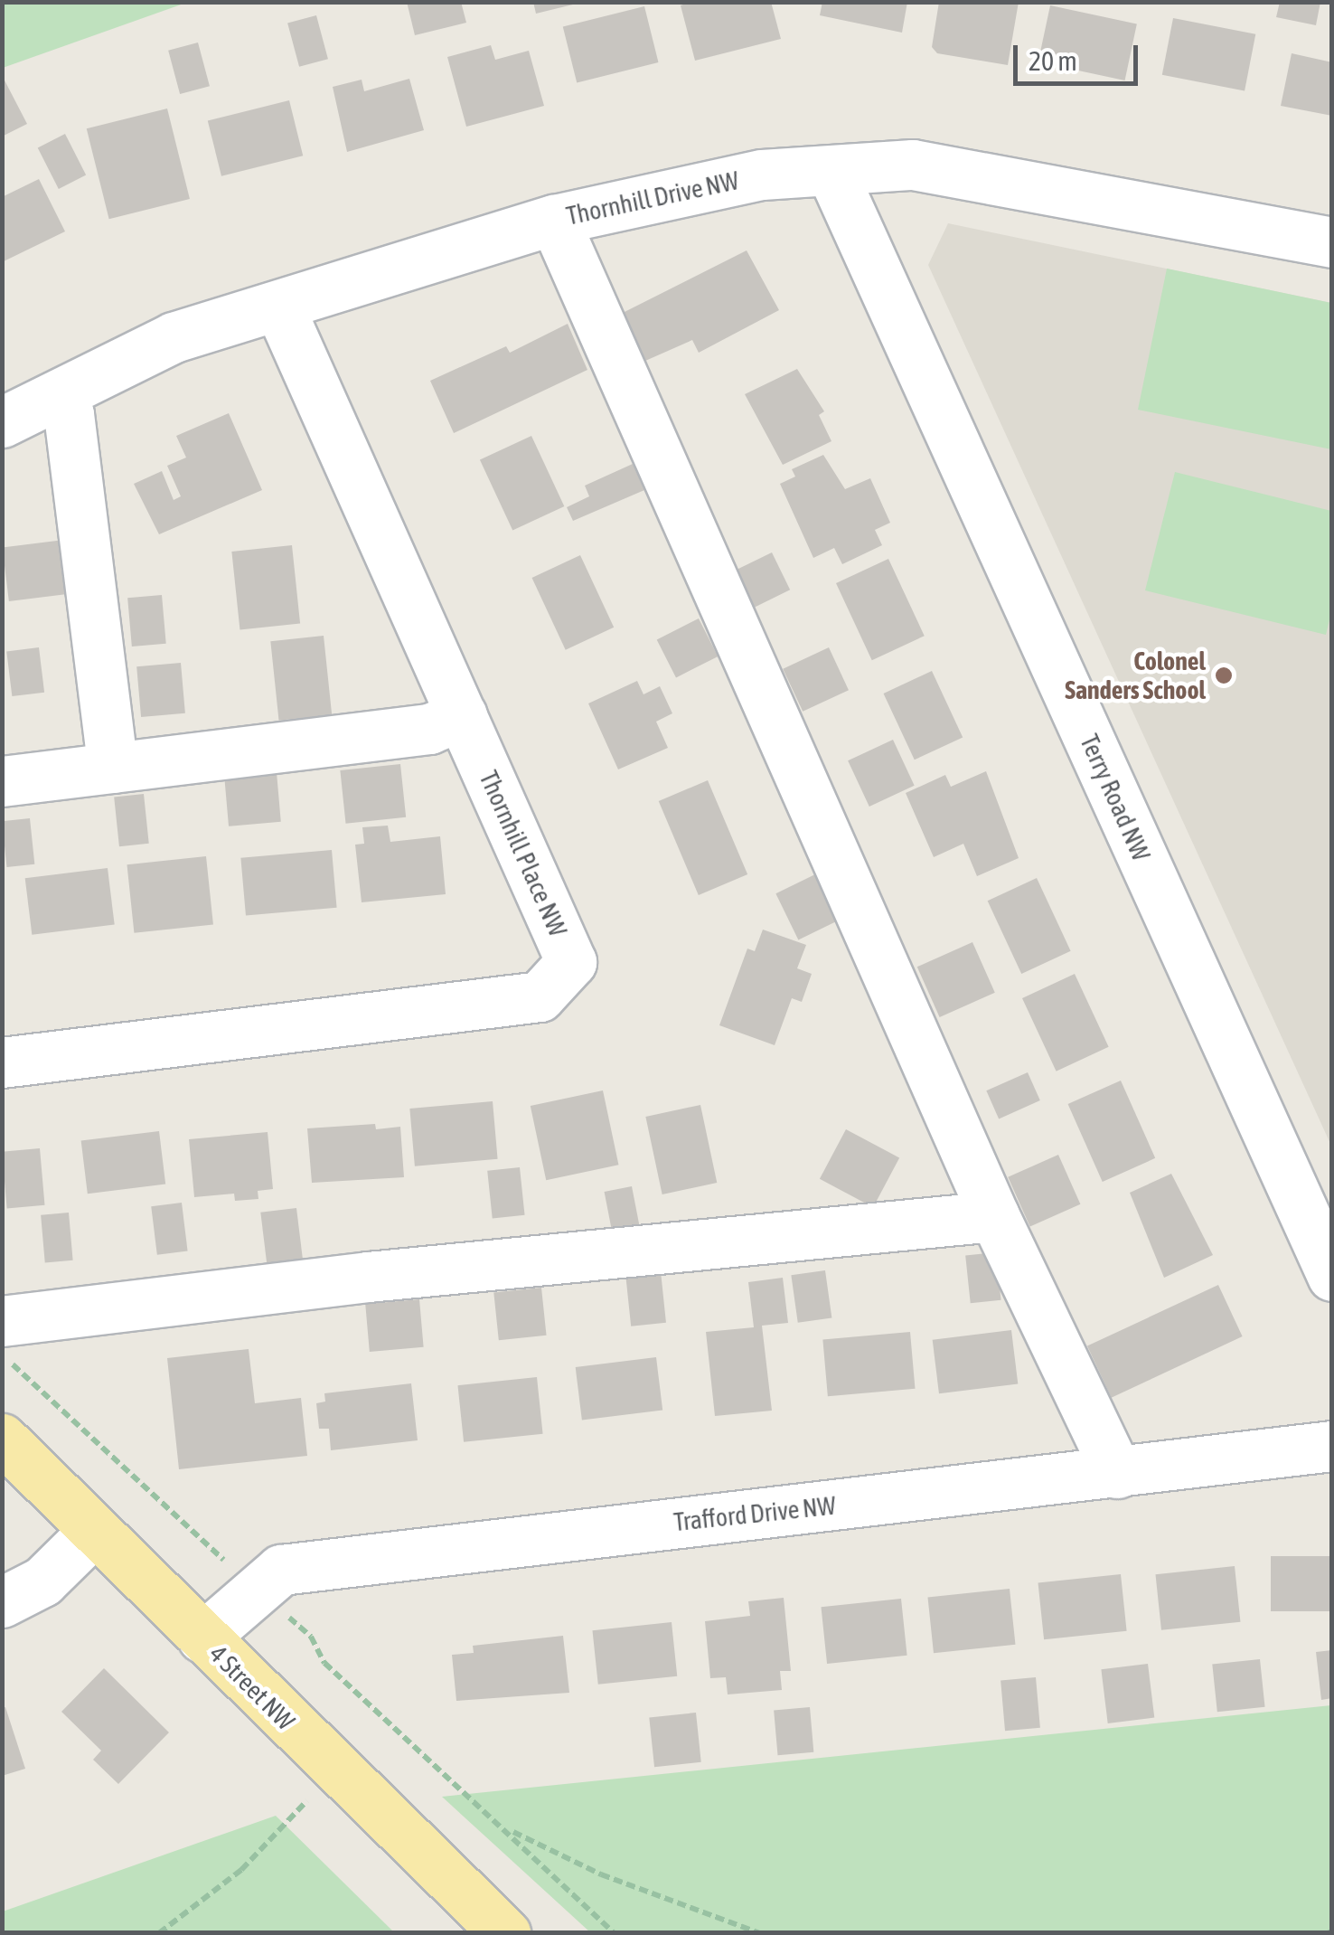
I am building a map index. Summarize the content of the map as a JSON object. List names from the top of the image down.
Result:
{
  "streets": {
    "main road": ["4 Street NW"],
    "street": [
      "Thornhill Drive NW",
      "Terry Road NW",
      "Thornhill Place NW",
      "Trafford Drive NW"
    ]
  },
  "crossings": [
    ["Thornhill Drive NW", "Terry Road NW"],
    ["Thornhill Drive NW", "Thornhill Place NW"],
    ["Trafford Drive NW", "4 Street NW"]
  ],
  "places": ["Colonel Sanders School"],
  "scale_bar": "20 m"
}
